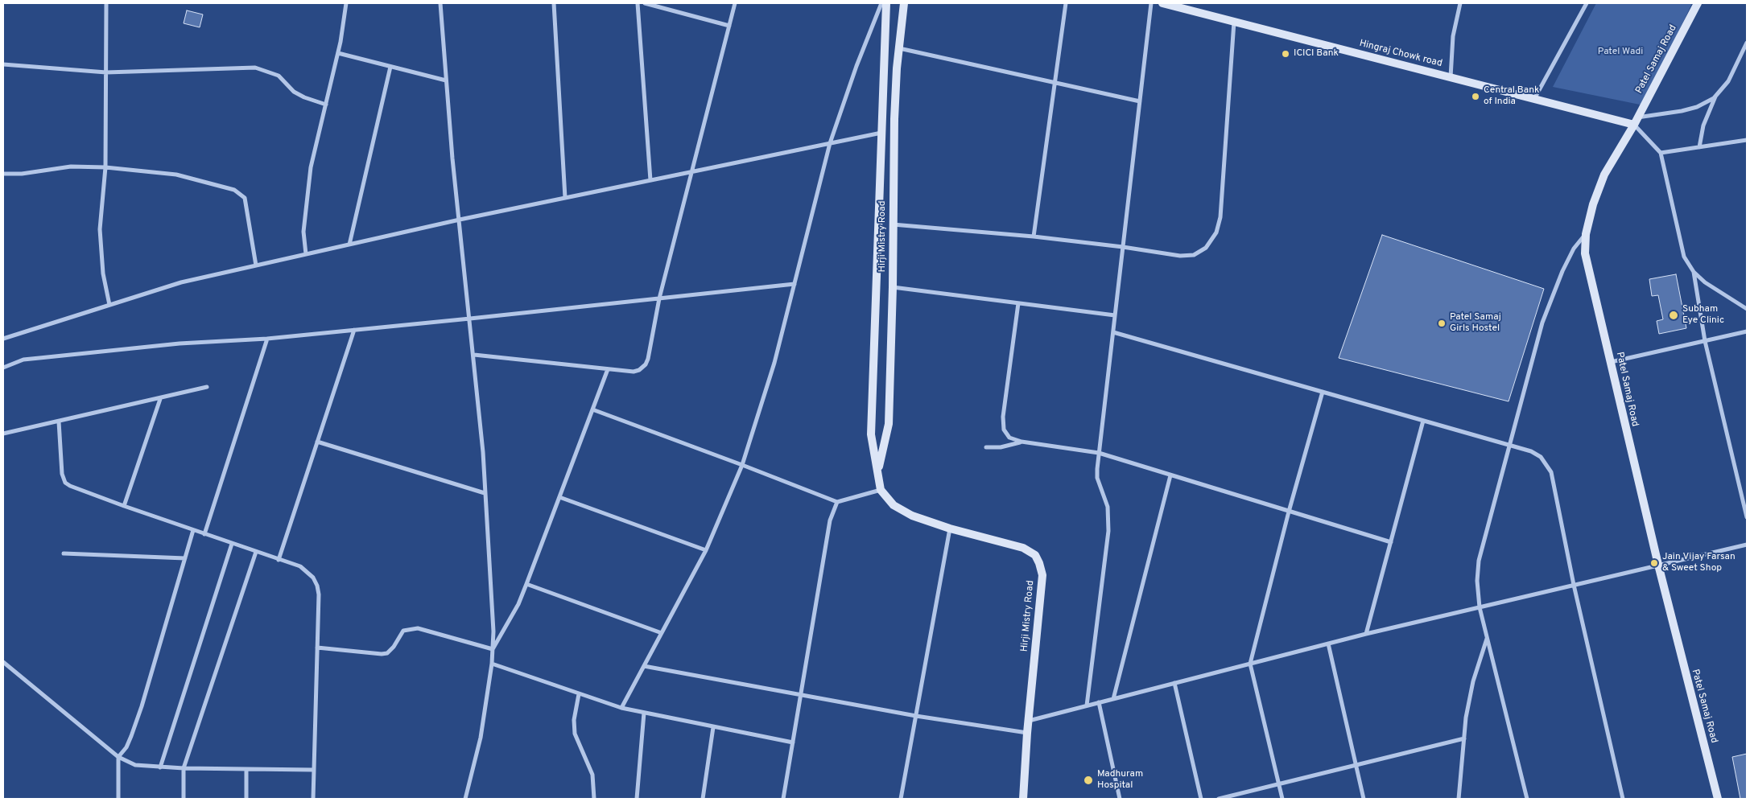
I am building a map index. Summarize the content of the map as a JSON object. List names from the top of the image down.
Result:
{
  "streets": {
    "main road": ["Hingraj Chowk road", "Patel Samaj Road", "Hirji Mistry Road"]
  },
  "crossings": [
    ["Hingraj Chowk road", "Patel Samaj Road"]
  ],
  "parks": ["Patel Wadi"],
  "places": [
    "ICICI Bank",
    "Central Bank of India",
    "Subham Eye Clinic",
    "Patel Samaj Girls Hostel",
    "Jain Vijay Farsan & Sweet Shop",
    "Madhuram Hospital"
  ]
}
